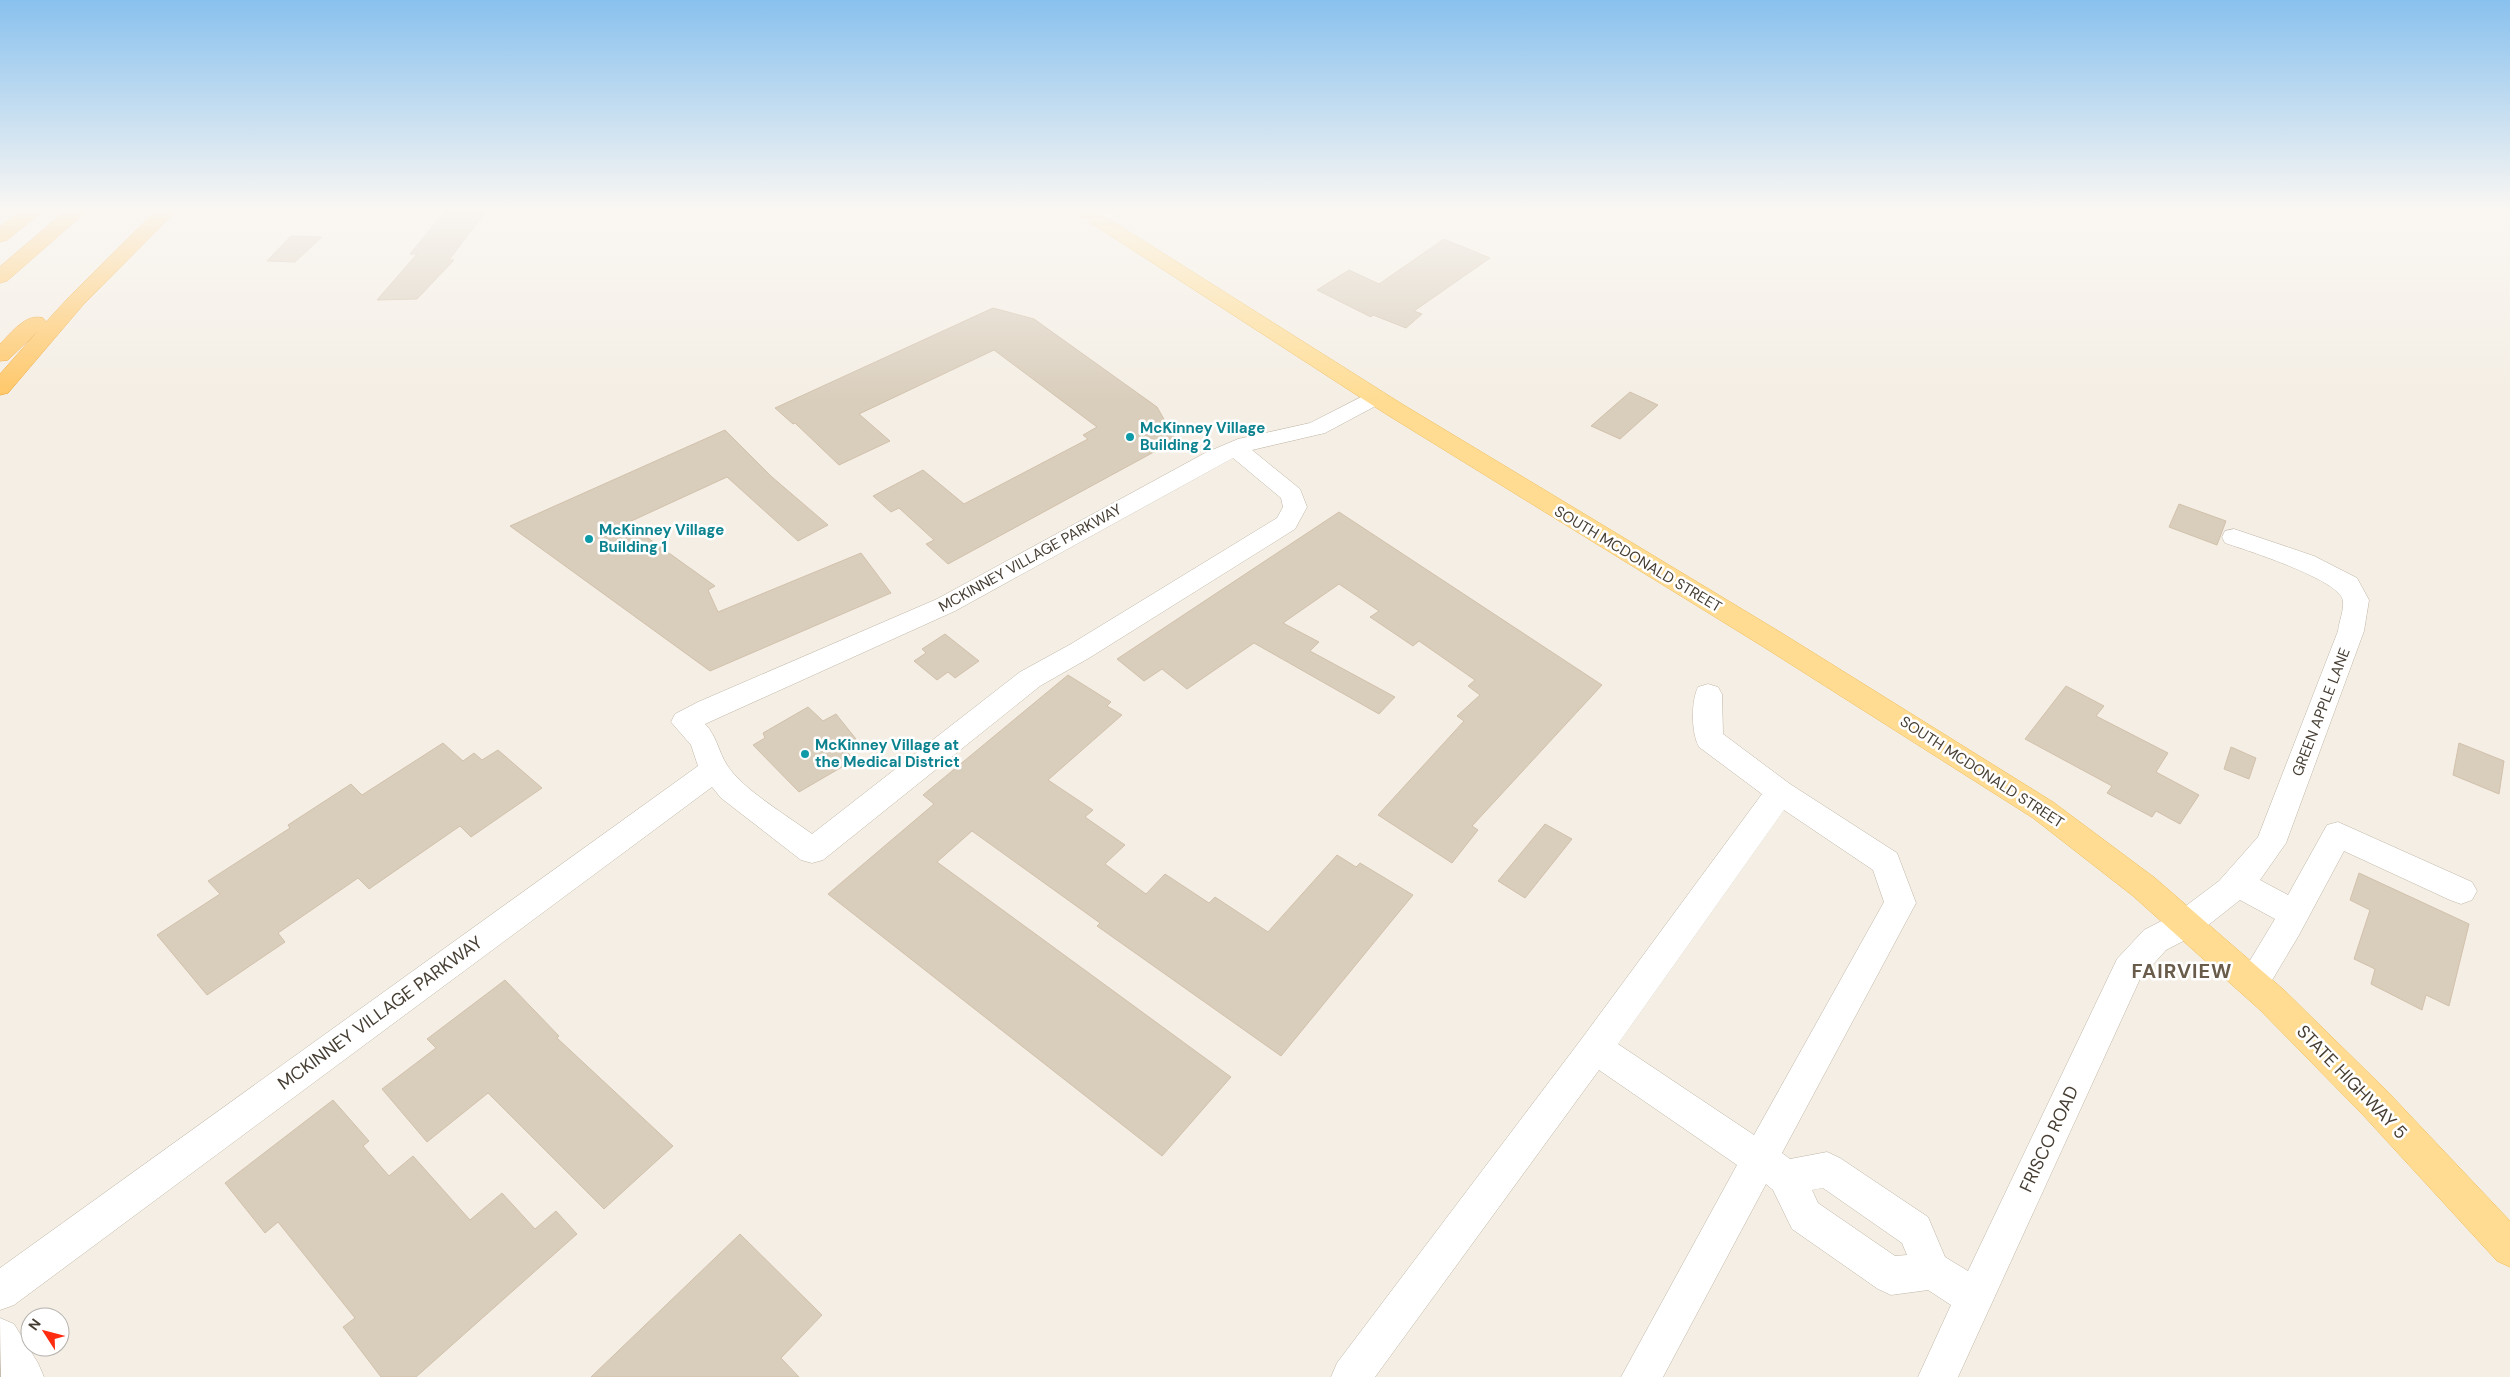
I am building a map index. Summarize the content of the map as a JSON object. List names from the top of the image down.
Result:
{
  "streets": {
    "main road": ["SOUTH MCDONALD STREET", "STATE HIGHWAY 5"],
    "street": ["MCKINNEY VILLAGE PARKWAY", "GREEN APPLE LANE", "FRISCO ROAD"]
  },
  "crossings": [
    ["MCKINNEY VILLAGE PARKWAY", "SOUTH MCDONALD STREET"],
    ["SOUTH MCDONALD STREET", "GREEN APPLE LANE"],
    ["SOUTH MCDONALD STREET", "STATE HIGHWAY 5"],
    ["SOUTH MCDONALD STREET", "FRISCO ROAD"],
    ["GREEN APPLE LANE", "STATE HIGHWAY 5"],
    ["GREEN APPLE LANE", "FRISCO ROAD"],
    ["STATE HIGHWAY 5", "FRISCO ROAD"]
  ],
  "districts": ["FAIRVIEW"],
  "places": ["McKinney Village Building 2", "McKinney Village Building 1", "McKinney Village at the Medical District"],
  "north": "top left"
}
